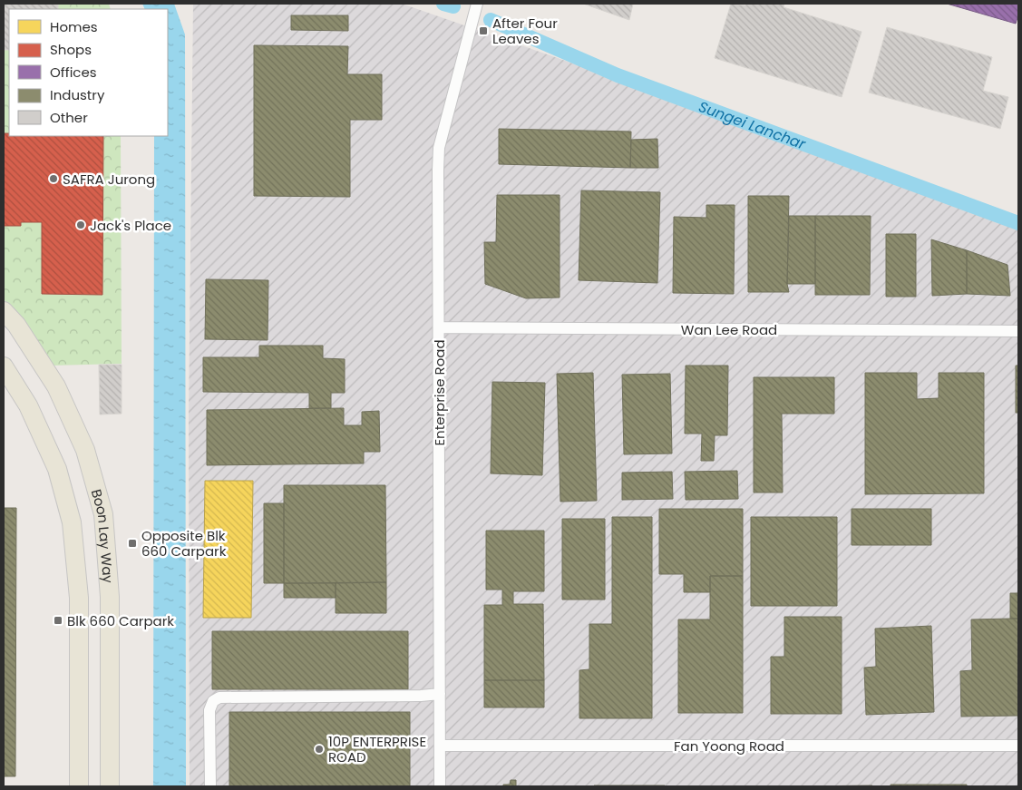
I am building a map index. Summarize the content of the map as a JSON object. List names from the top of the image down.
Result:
{
  "streets": {
    "main road": ["Boon Lay Way"],
    "street": ["Wan Lee Road", "Enterprise Road", "Fan Yoong Road"]
  },
  "crossings": [
    ["Wan Lee Road", "Enterprise Road"],
    ["Enterprise Road", "Fan Yoong Road"]
  ],
  "water": ["Sungei Lanchar"],
  "places": {
    "transit": ["After Four Leaves", "Opposite Blk 660 Carpark", "Blk 660 Carpark"],
    "other": ["SAFRA Jurong", "Jack's Place", "10P ENTERPRISE ROAD"]
  },
  "legend": [
    "Homes",
    "Shops",
    "Offices",
    "Industry",
    "Other"
  ]
}
